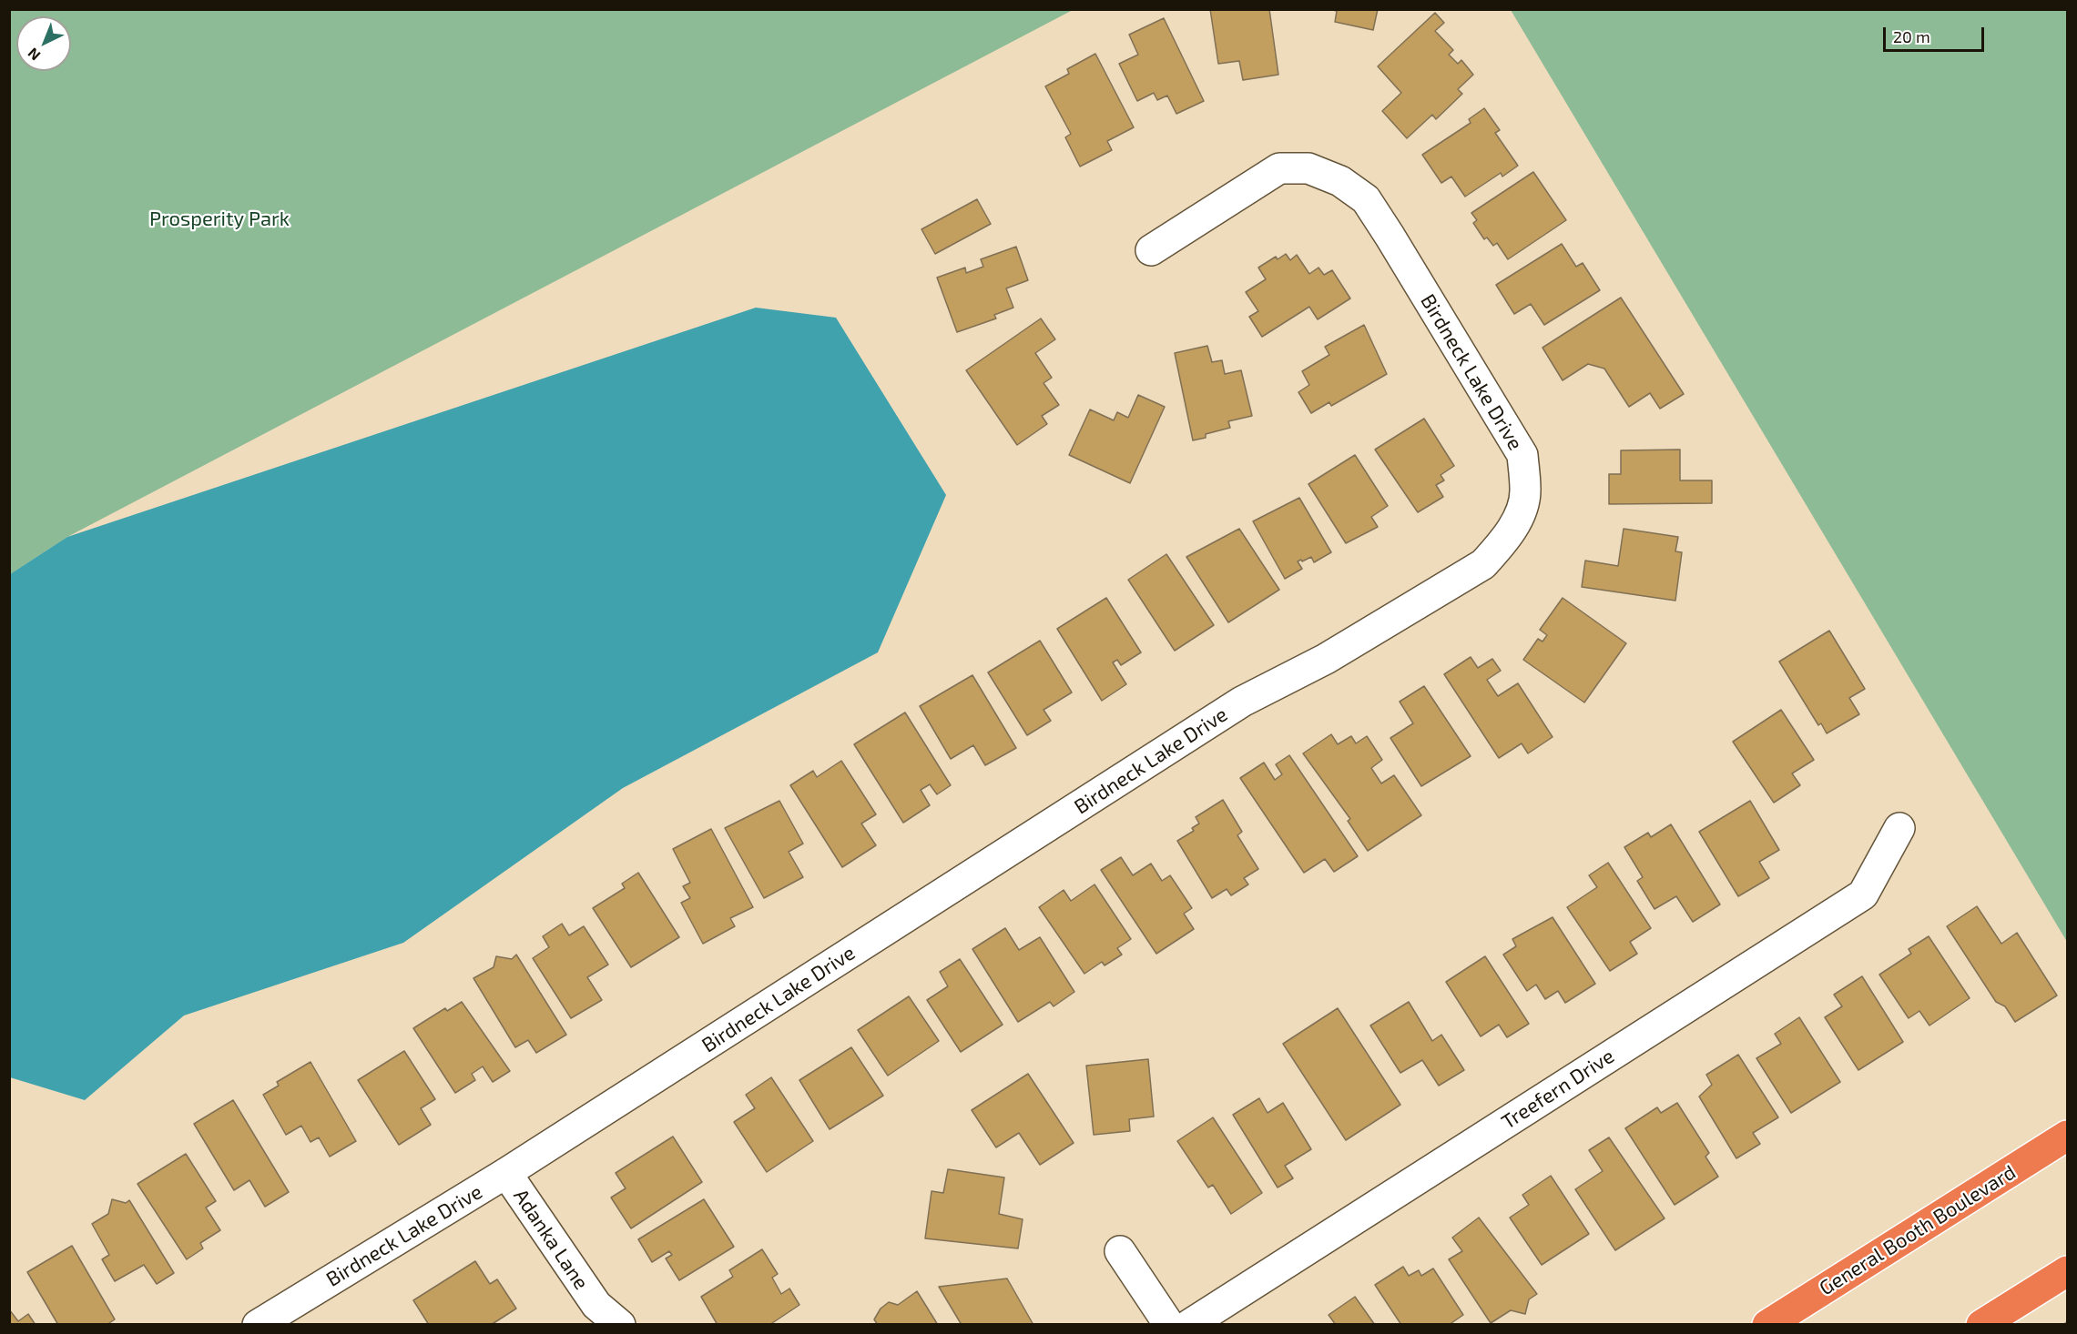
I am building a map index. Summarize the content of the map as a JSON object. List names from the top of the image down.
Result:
{
  "streets": {
    "highway": ["General Booth Boulevard"],
    "street": ["Birdneck Lake Drive", "Treefern Drive", "Adanka Lane"]
  },
  "crossings": [
    ["Birdneck Lake Drive", "Adanka Lane"]
  ],
  "parks": ["Prosperity Park"],
  "scale_bar": "20 m",
  "north": "bottom left"
}
